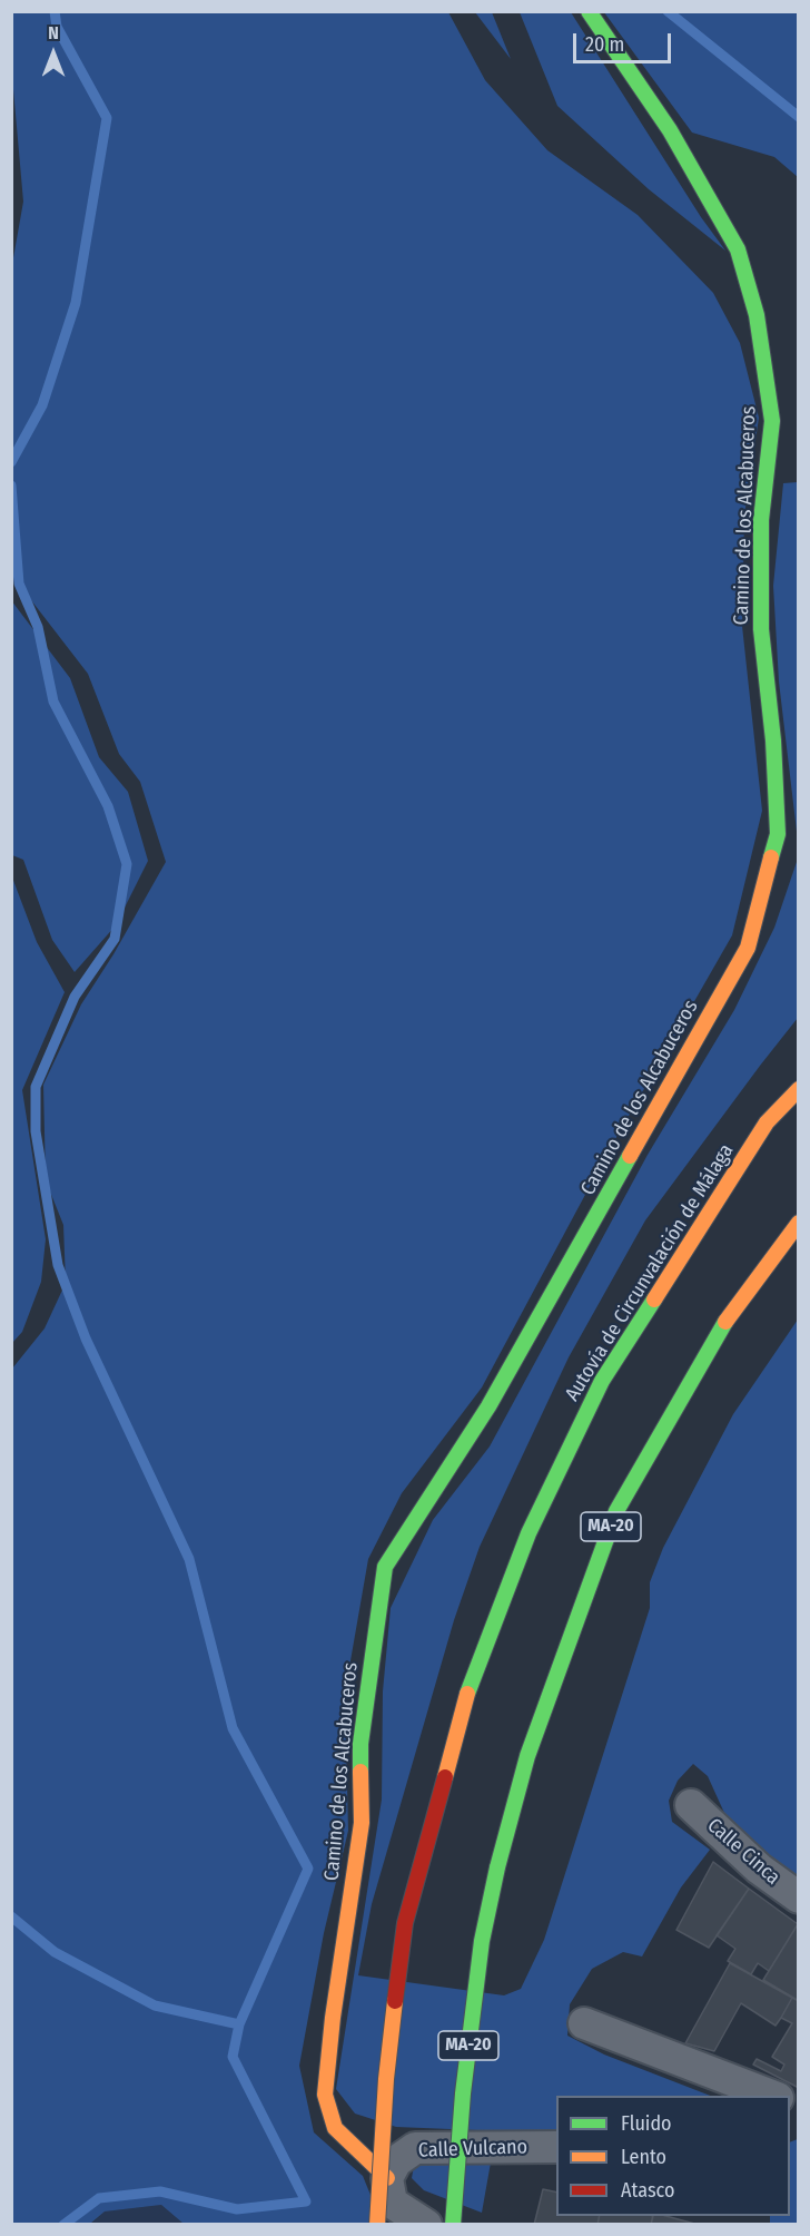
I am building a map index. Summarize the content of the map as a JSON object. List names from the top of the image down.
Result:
{
  "streets": {
    "main road": ["Camino de los Alcabuceros", "Autovía de Circunvalación de Málaga", "MA-20"],
    "street": ["Calle Cinca", "Calle Vulcano"]
  },
  "crossings": [
    ["Camino de los Alcabuceros", "Autovía de Circunvalación de Málaga"],
    ["Camino de los Alcabuceros", "Calle Vulcano"],
    ["Autovía de Circunvalación de Málaga", "Calle Vulcano"]
  ],
  "legend": ["Fluido", "Lento", "Atasco"],
  "scale_bar": "20 m",
  "north": "top"
}
